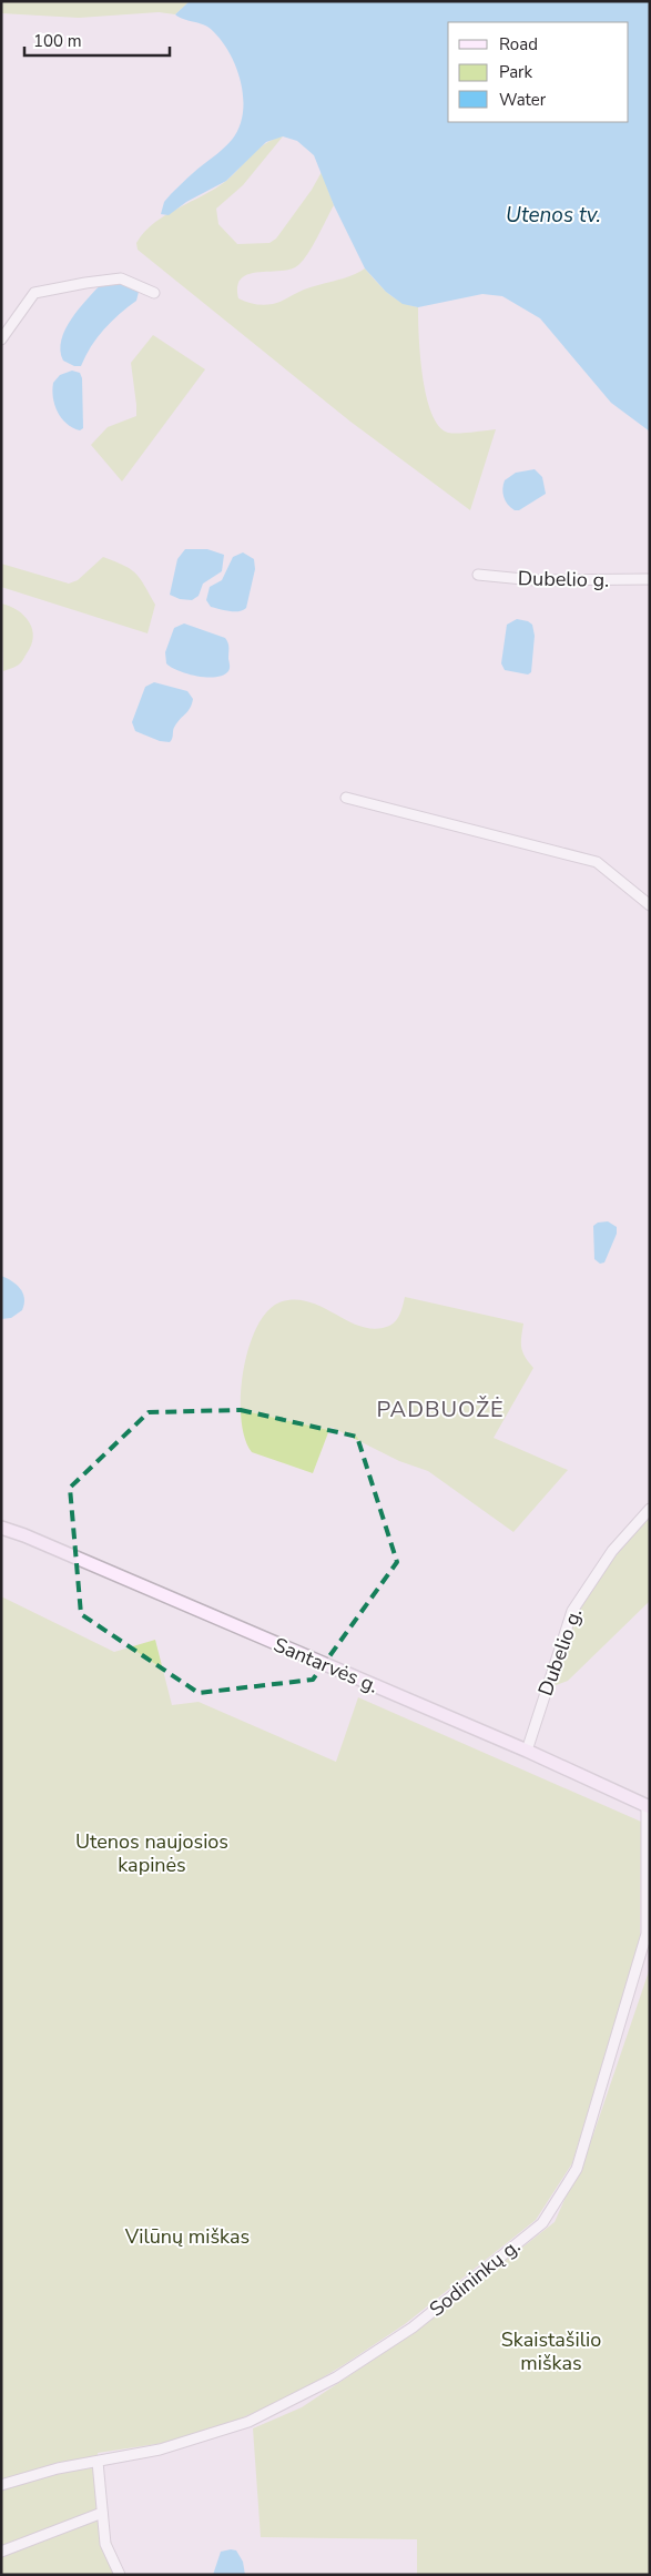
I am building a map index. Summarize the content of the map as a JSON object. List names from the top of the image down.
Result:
{
  "streets": {
    "main road": ["Santarvės g."],
    "street": ["Dubelio g.", "Sodininkų g."]
  },
  "crossings": [
    ["Dubelio g.", "Santarvės g."],
    ["Santarvės g.", "Sodininkų g."]
  ],
  "districts": ["PADBUOŽĖ"],
  "water": ["Utenos tv."],
  "parks": ["Utenos naujosios kapinės", "Vilūnų miškas", "Skaistašilio miškas"],
  "legend": ["Road", "Park", "Water"],
  "scale_bar": "100 m"
}
